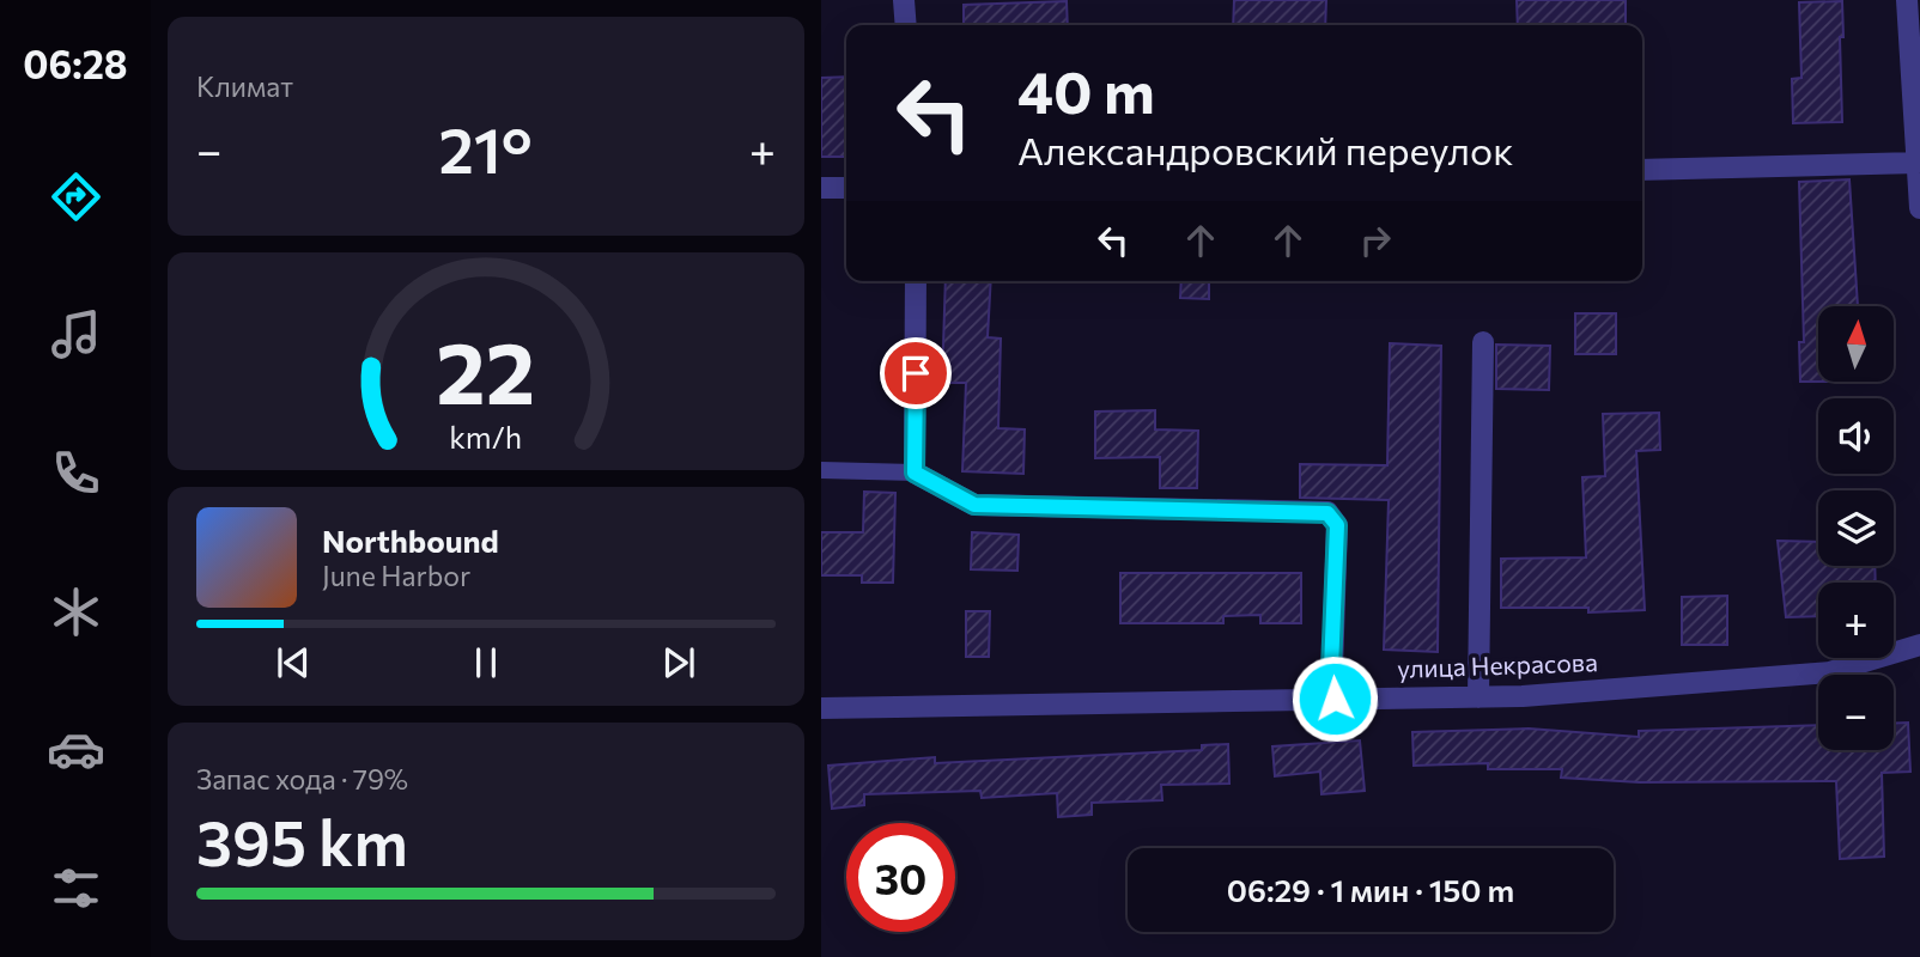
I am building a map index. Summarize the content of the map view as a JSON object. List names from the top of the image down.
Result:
{
  "streets": {
    "street": ["улица Некрасова"]
  },
  "north": "top",
  "page": {
    "tabs": "06:28",
    "tile": [
      "Климат",
      ["Запас хода · 79%", "395 km"]
    ],
    "turn": ["40 m", "Александровский переулок"],
    "heat": ["−", "21°", "+"],
    "map_buttons": ["+", "−"],
    "song": ["Northbound", "June Harbor"],
    "limit": "30",
    "trip": "06:29 · 1 мин · 150 m",
    "gauge": ["22", "km/h"]
  }
}
